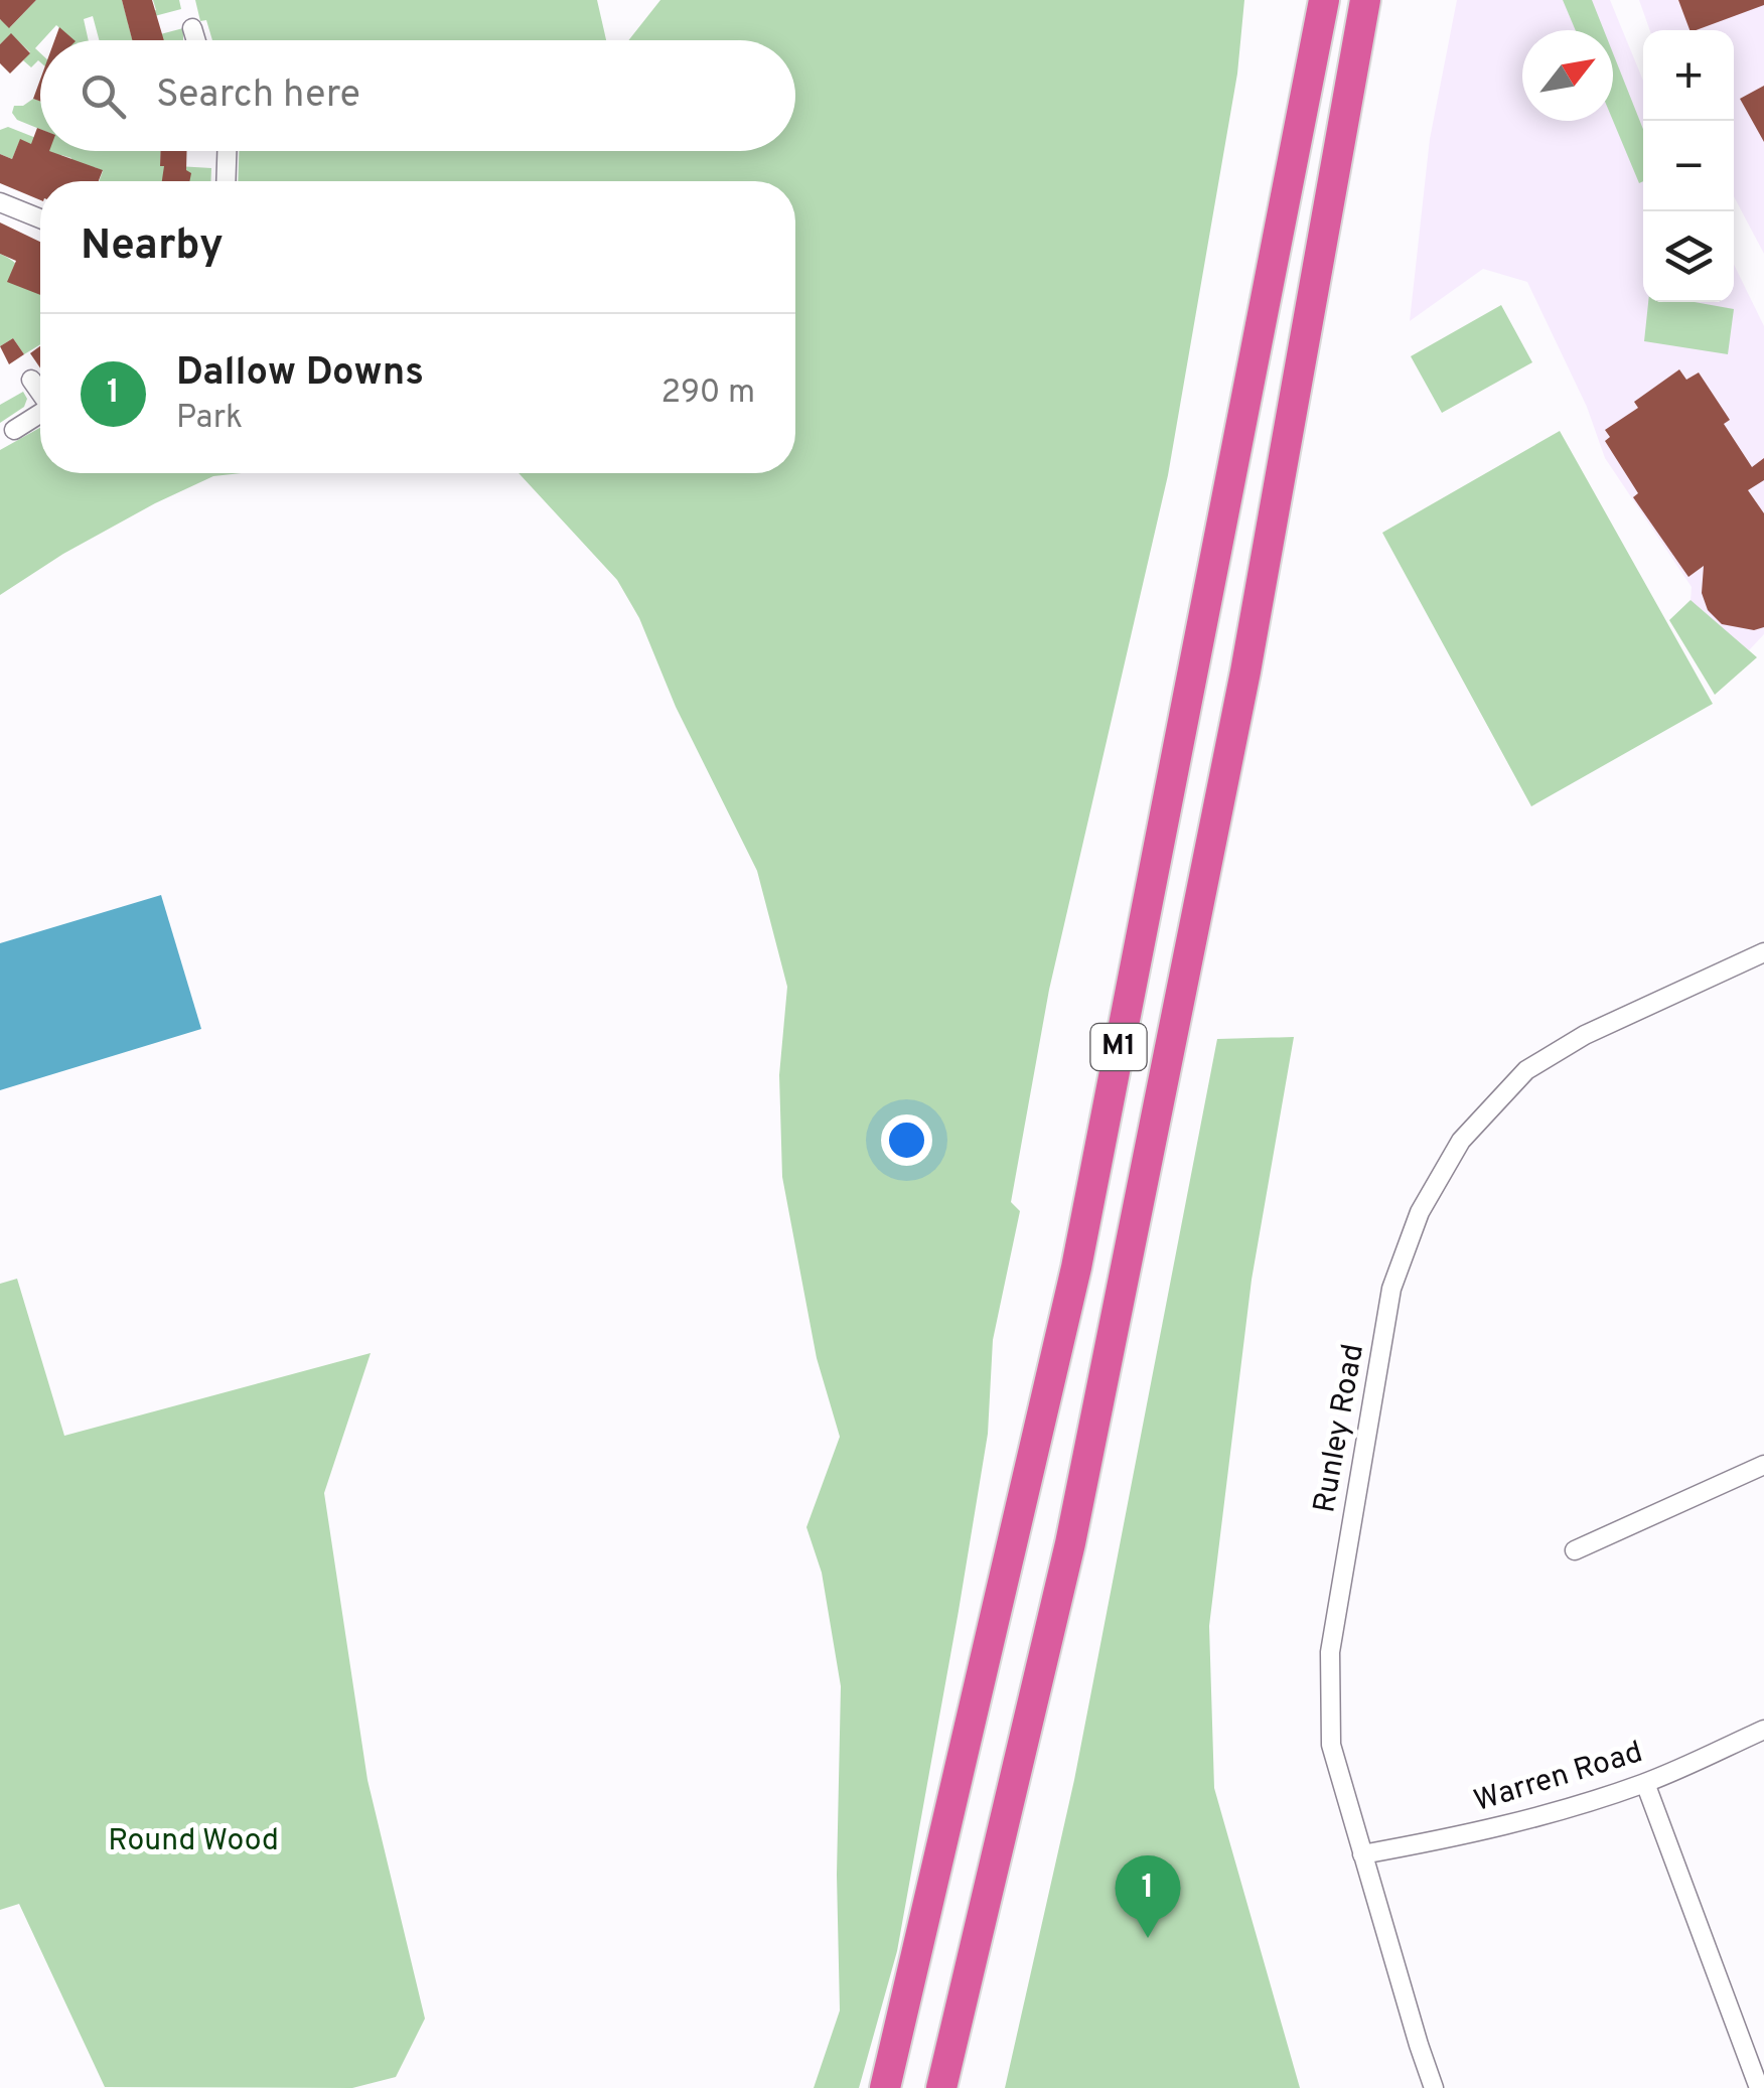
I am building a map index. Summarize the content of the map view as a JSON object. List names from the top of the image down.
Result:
{
  "streets": {
    "highway": ["M1"],
    "street": ["Runley Road", "Warren Road"]
  },
  "crossings": [
    ["Runley Road", "Warren Road"]
  ],
  "parks": ["Round Wood"],
  "north": "top right",
  "page": {
    "map_buttons": ["+", "−"],
    "search": "Search here",
    "heading": "Nearby",
    "list": [
      {
        "mark": "1",
        "name": "Dallow Downs",
        "note": "Park",
        "value": "290 m"
      }
    ],
    "pins": "1"
  }
}
